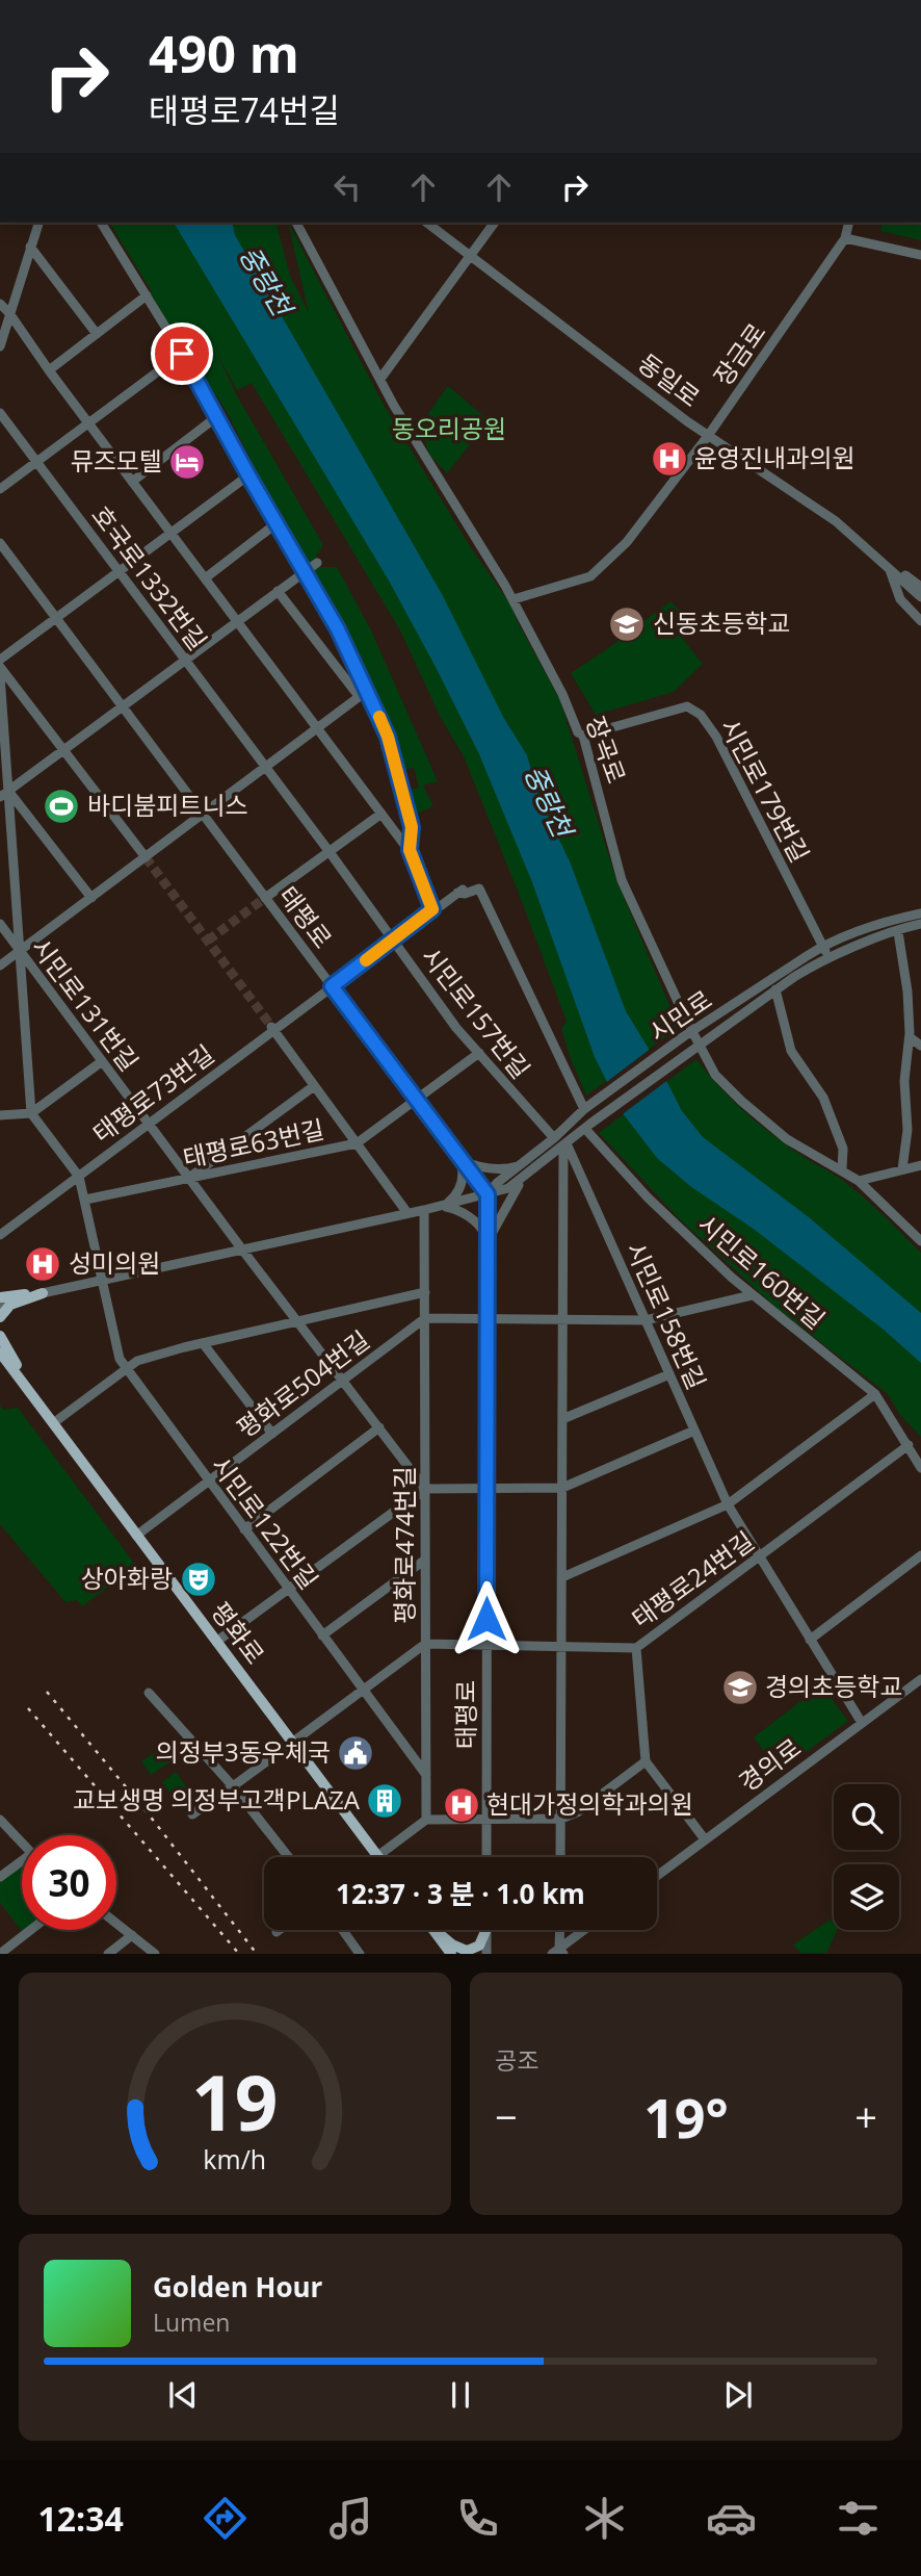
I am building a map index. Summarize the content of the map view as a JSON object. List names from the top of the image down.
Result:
{
  "streets": {
    "main road": ["평화로"],
    "street": [
      "장금로",
      "동일로",
      "호국로1332번길",
      "장곡로",
      "시민로179번길",
      "태평로",
      "시민로131번길",
      "시민로157번길",
      "시민로",
      "태평로73번길",
      "태평로63번길",
      "시민로160번길",
      "시민로158번길",
      "평화로504번길",
      "시민로122번길",
      "평화로474번길",
      "태평로24번길",
      "경의로"
    ]
  },
  "crossings": [
    ["장금로", "동일로"],
    ["장금로", "장곡로"],
    ["호국로1332번길", "시민로157번길"],
    ["장곡로", "시민로179번길"],
    ["장곡로", "시민로"],
    ["시민로179번길", "시민로"],
    ["태평로", "시민로"],
    ["태평로", "태평로73번길"],
    ["태평로", "태평로63번길"],
    ["태평로", "태평로24번길"],
    ["시민로131번길", "시민로"],
    ["시민로131번길", "태평로73번길"],
    ["시민로131번길", "태평로63번길"],
    ["시민로131번길", "평화로504번길"],
    ["시민로131번길", "평화로474번길"],
    ["시민로157번길", "시민로"],
    ["시민로157번길", "태평로73번길"],
    ["시민로157번길", "태평로63번길"],
    ["시민로", "태평로73번길"],
    ["시민로", "시민로160번길"],
    ["시민로", "시민로158번길"],
    ["시민로", "시민로122번길"],
    ["시민로", "평화로474번길"],
    ["태평로73번길", "시민로122번길"],
    ["태평로63번길", "시민로122번길"],
    ["시민로160번길", "태평로24번길"],
    ["시민로158번길", "태평로24번길"],
    ["시민로158번길", "경의로"],
    ["평화로504번길", "시민로122번길"],
    ["평화로504번길", "평화로474번길"],
    ["평화로504번길", "평화로"],
    ["시민로122번길", "평화로474번길"],
    ["평화로474번길", "태평로24번길"]
  ],
  "water": ["중랑천"],
  "parks": ["동오리공원"],
  "places": {
    "hospital": ["윤영진내과의원", "성미의원", "현대가정의학과의원"],
    "hotel": ["뮤즈모텔"],
    "school or university": ["신동초등학교", "경의초등학교"],
    "sports": ["바디붐피트니스"],
    "theatre": ["상아화랑"],
    "public building": ["의정부3동우체국"],
    "building": ["교보생명 의정부고객PLAZA"]
  },
  "page": {
    "turn": ["490 m", "태평로74번길"],
    "limit": "30",
    "trip": "12:37 · 3 분 · 1.0 km",
    "tile": "공조",
    "heat": ["−", "19°", "+"],
    "song": ["Golden Hour", "Lumen"],
    "tabs": "12:34",
    "gauge": ["19", "km/h"]
  }
}
